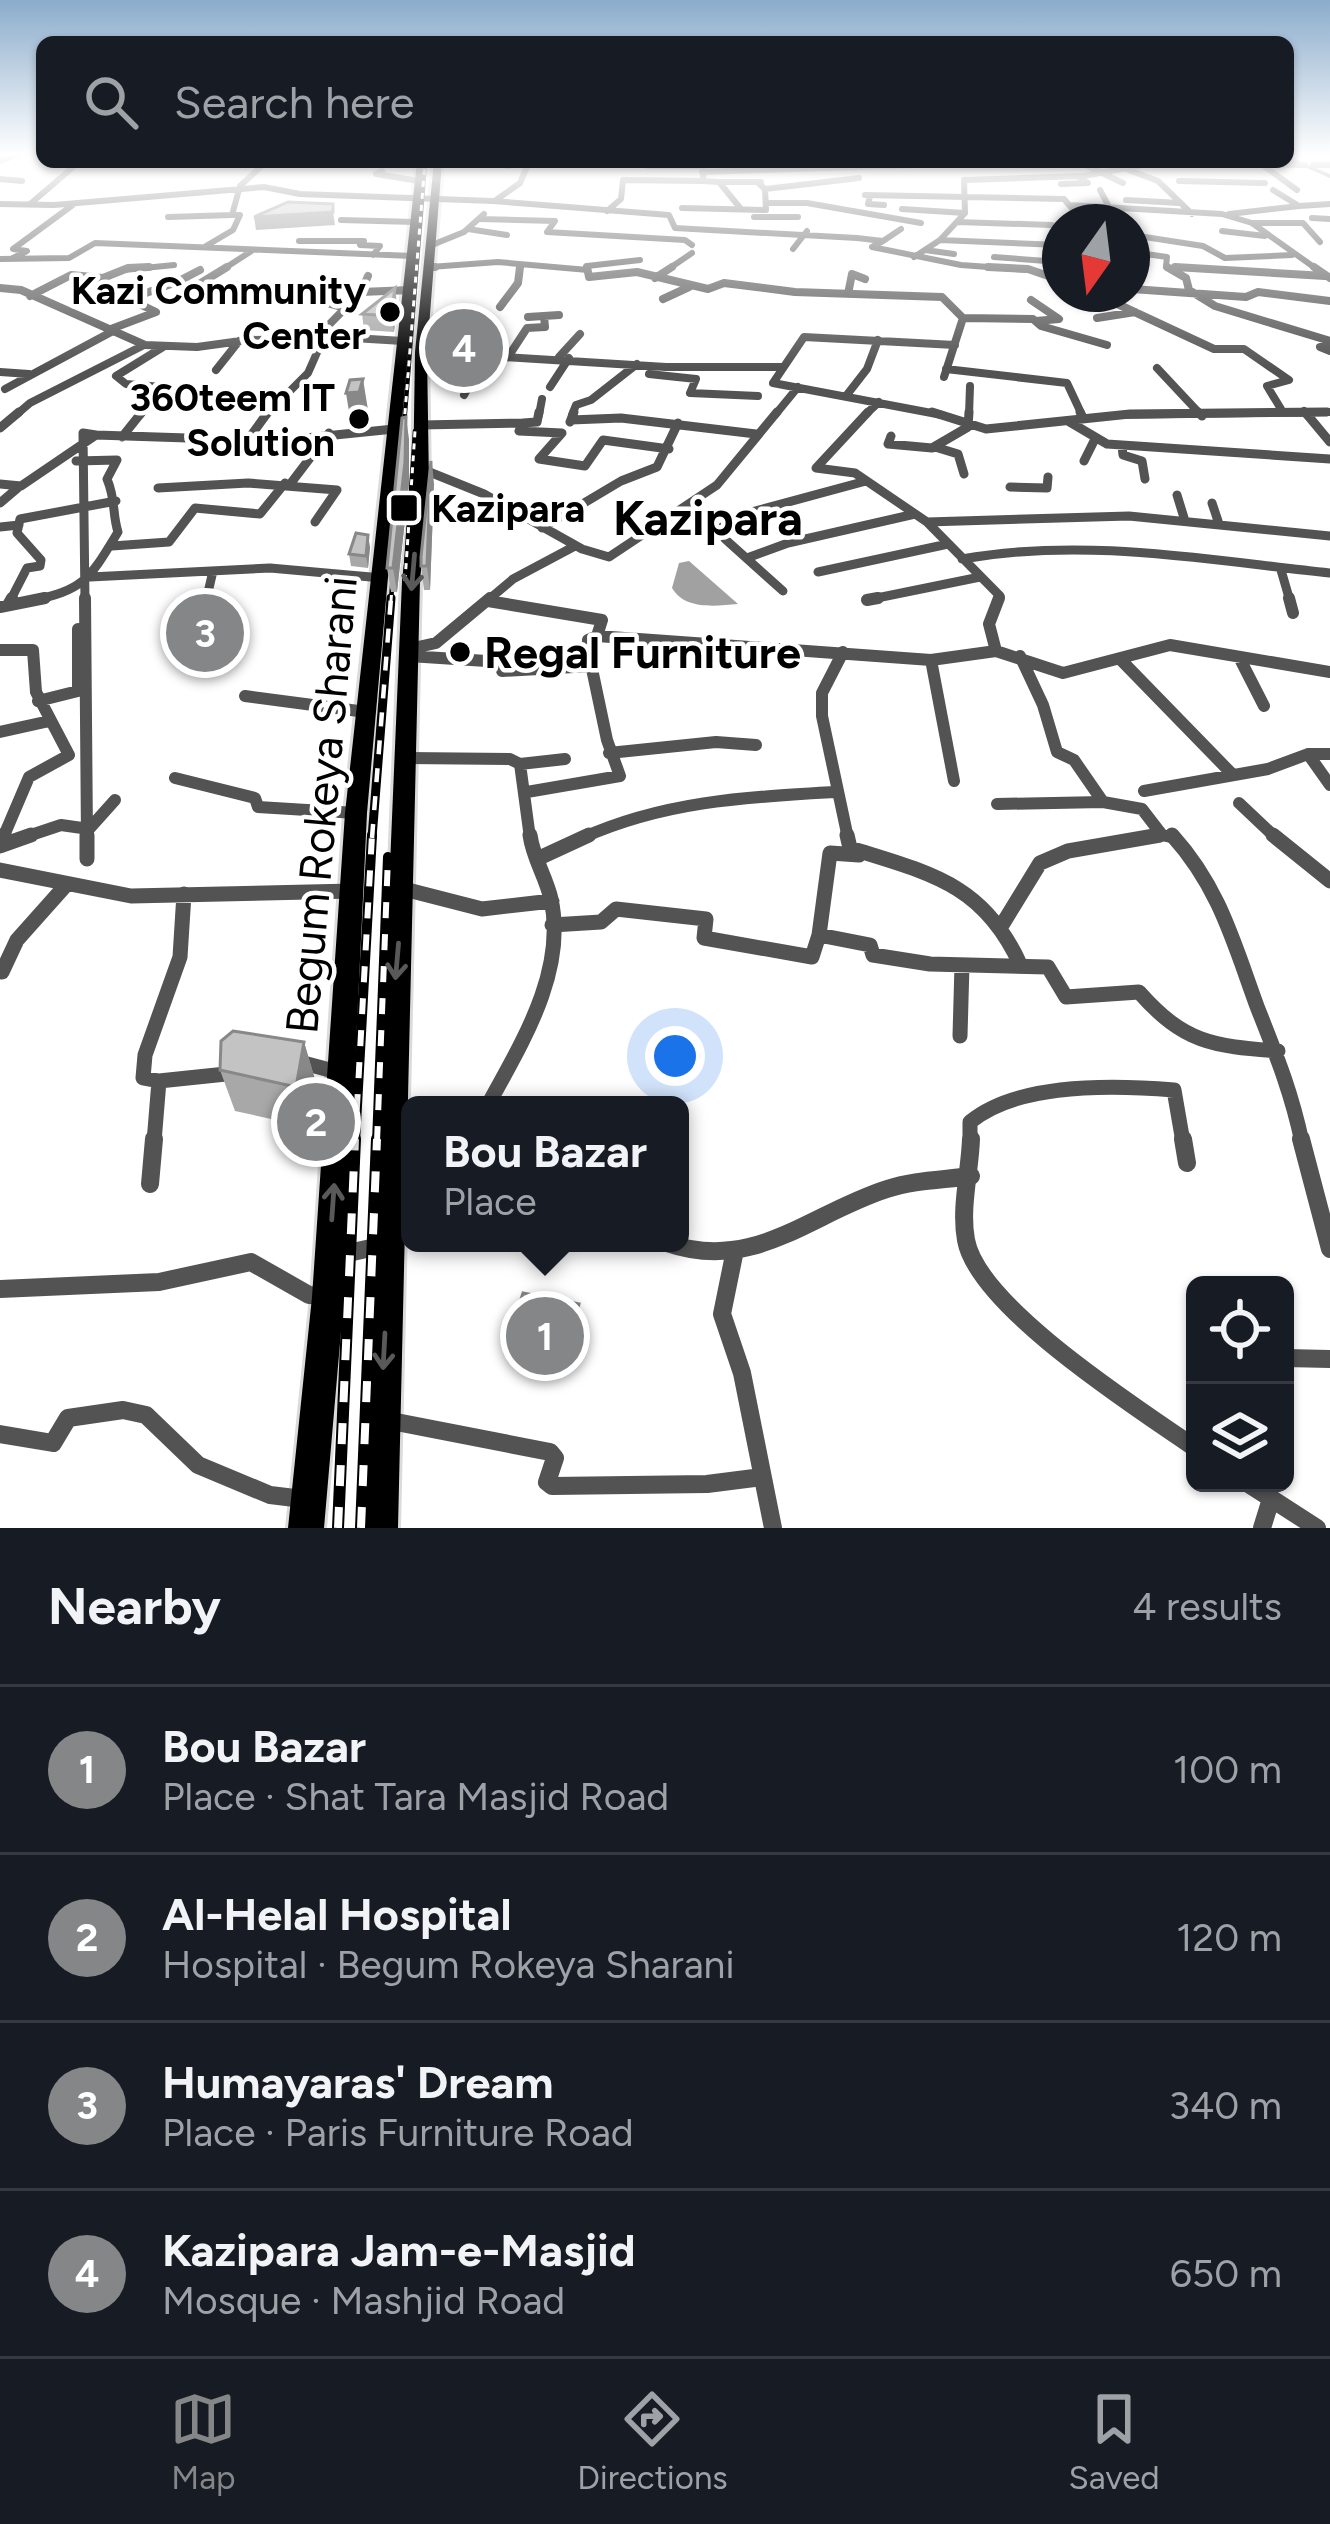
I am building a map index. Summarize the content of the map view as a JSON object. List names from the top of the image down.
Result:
{
  "streets": {
    "main road": ["Begum Rokeya Sharani"]
  },
  "districts": ["Kazipara"],
  "places": {
    "other": ["Kazi Community Center", "360teem IT Solution", "Regal Furniture"],
    "transit": ["Kazipara"]
  },
  "north": "bottom",
  "page": {
    "search": "Search here",
    "pins": [
      "4",
      "3",
      "2",
      "1"
    ],
    "popup": ["Bou Bazar", "Place"],
    "heading": ["Nearby", "4 results"],
    "list": [
      {
        "mark": "1",
        "name": "Bou Bazar",
        "note": "Place · Shat Tara Masjid Road",
        "value": "100 m"
      },
      {
        "mark": "2",
        "name": "Al-Helal Hospital",
        "note": "Hospital · Begum Rokeya Sharani",
        "value": "120 m"
      },
      {
        "mark": "3",
        "name": "Humayaras' Dream",
        "note": "Place · Paris Furniture Road",
        "value": "340 m"
      },
      {
        "mark": "4",
        "name": "Kazipara Jam-e-Masjid",
        "note": "Mosque · Mashjid Road",
        "value": "650 m"
      }
    ],
    "nav": ["Map", "Directions", "Saved"]
  }
}
